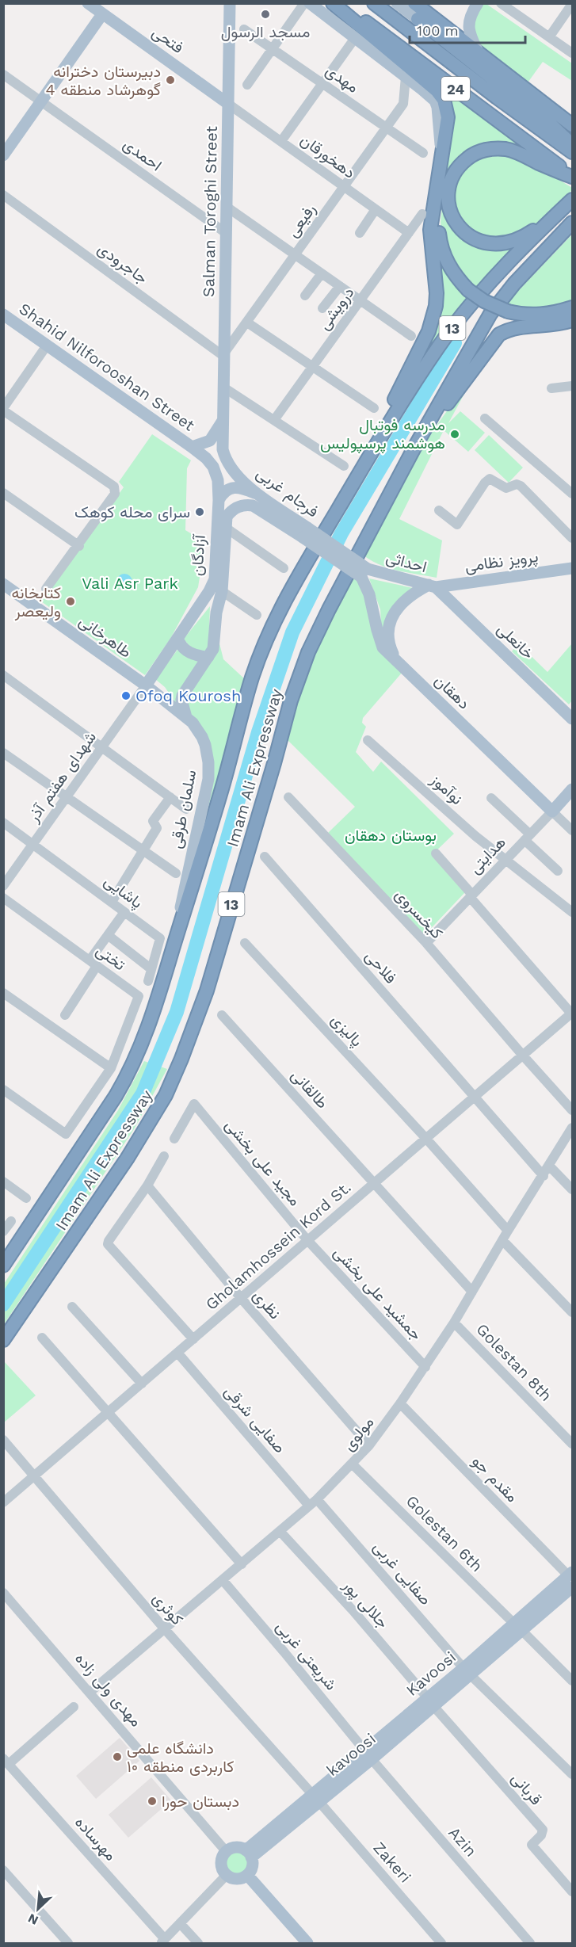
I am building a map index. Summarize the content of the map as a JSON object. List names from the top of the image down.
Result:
{
  "streets": {
    "highway": ["24", "13", "Imam Ali Expressway"],
    "main road": [
      "فتحی",
      "Salman Toroghi Street",
      "Shahid Nilforooshan Street",
      "فرجام غربی",
      "آزادگان",
      "پرویز نظامی",
      "احداثی",
      "طاهرخانی",
      "خانعلی",
      "دهقان",
      "سلمان طرقی",
      "هدایتی",
      "Kavoosi",
      "kavoosi"
    ],
    "street": [
      "مهدی",
      "احمدی",
      "دهخورقان",
      "رفیعی",
      "جاجرودی",
      "درویشی",
      "شهدای هفتم آذر",
      "نوآموز",
      "پاشایی",
      "کیخسروی",
      "تختی",
      "فلاحی",
      "پالیزی",
      "طالقانی",
      "مجید علی بخشی",
      "Gholamhossein Kord St.",
      "جمشید علی بخشی",
      "نظری",
      "Golestan 8th",
      "صفایی شرقی",
      "مولوی",
      "مقدم جو",
      "Golestan 6th",
      "صفایی غربی",
      "جلالی پور",
      "کوثری",
      "شریعتی غربی",
      "مهدی ولی زاده",
      "قربانی",
      "مهرساده",
      "Azin",
      "Zakeri"
    ]
  },
  "crossings": [
    ["فتحی", "دهخورقان"],
    ["فتحی", "Salman Toroghi Street"],
    ["مهدی", "رفیعی"],
    ["احمدی", "Salman Toroghi Street"],
    ["دهخورقان", "Salman Toroghi Street"],
    ["دهخورقان", "رفیعی"],
    ["دهخورقان", "درویشی"],
    ["Salman Toroghi Street", "رفیعی"],
    ["Salman Toroghi Street", "جاجرودی"],
    ["Salman Toroghi Street", "فرجام غربی"],
    ["رفیعی", "جاجرودی"],
    ["Shahid Nilforooshan Street", "آزادگان"],
    ["فرجام غربی", "احداثی"],
    ["فرجام غربی", "دهقان"],
    ["آزادگان", "طاهرخانی"],
    ["آزادگان", "شهدای هفتم آذر"],
    ["پرویز نظامی", "احداثی"],
    ["پرویز نظامی", "خانعلی"],
    ["احداثی", "خانعلی"],
    ["احداثی", "دهقان"],
    ["طاهرخانی", "شهدای هفتم آذر"],
    ["طاهرخانی", "سلمان طرقی"],
    ["دهقان", "هدایتی"],
    ["Imam Ali Expressway", "سلمان طرقی"],
    ["شهدای هفتم آذر", "پاشایی"],
    ["نوآموز", "هدایتی"],
    ["هدایتی", "کیخسروی"],
    ["کیخسروی", "Gholamhossein Kord St."],
    ["فلاحی", "Gholamhossein Kord St."],
    ["فلاحی", "مولوی"],
    ["پالیزی", "Gholamhossein Kord St."],
    ["پالیزی", "مولوی"],
    ["طالقانی", "Gholamhossein Kord St."],
    ["طالقانی", "مولوی"],
    ["مجید علی بخشی", "Gholamhossein Kord St."],
    ["مجید علی بخشی", "جمشید علی بخشی"],
    ["Gholamhossein Kord St.", "جمشید علی بخشی"],
    ["Gholamhossein Kord St.", "نظری"],
    ["Gholamhossein Kord St.", "صفایی شرقی"],
    ["Gholamhossein Kord St.", "کوثری"],
    ["جمشید علی بخشی", "مولوی"],
    ["نظری", "مولوی"],
    ["Golestan 8th", "مولوی"],
    ["صفایی شرقی", "مولوی"],
    ["مولوی", "مقدم جو"],
    ["مولوی", "Golestan 6th"],
    ["مولوی", "صفایی غربی"],
    ["مولوی", "جلالی پور"],
    ["مولوی", "کوثری"],
    ["مولوی", "شریعتی غربی"],
    ["مولوی", "مهدی ولی زاده"],
    ["مقدم جو", "Kavoosi"],
    ["Golestan 6th", "Kavoosi"],
    ["صفایی غربی", "Kavoosi"],
    ["صفایی غربی", "kavoosi"],
    ["جلالی پور", "kavoosi"],
    ["جلالی پور", "قربانی"],
    ["کوثری", "kavoosi"],
    ["کوثری", "Zakeri"],
    ["شریعتی غربی", "kavoosi"],
    ["شریعتی غربی", "Azin"],
    ["Kavoosi", "kavoosi"],
    ["مهدی ولی زاده", "kavoosi"],
    ["kavoosi", "قربانی"],
    ["kavoosi", "Azin"],
    ["kavoosi", "Zakeri"]
  ],
  "parks": ["Vali Asr Park", "بوستان دهقان"],
  "places": [
    "مسجد الرسول",
    "دبیرستان دخترانه گوهرشاد منطقه 4",
    "مدرسه فوتبال هوشمند پرسپولیس",
    "سرای محله کوهک",
    "کتابخانه ولیعصر",
    "Ofoq Kourosh",
    "دانشگاه علمی کاربردی منطقه ۱۰",
    "دبستان حورا"
  ],
  "scale_bar": "100 m",
  "north": "bottom left"
}
